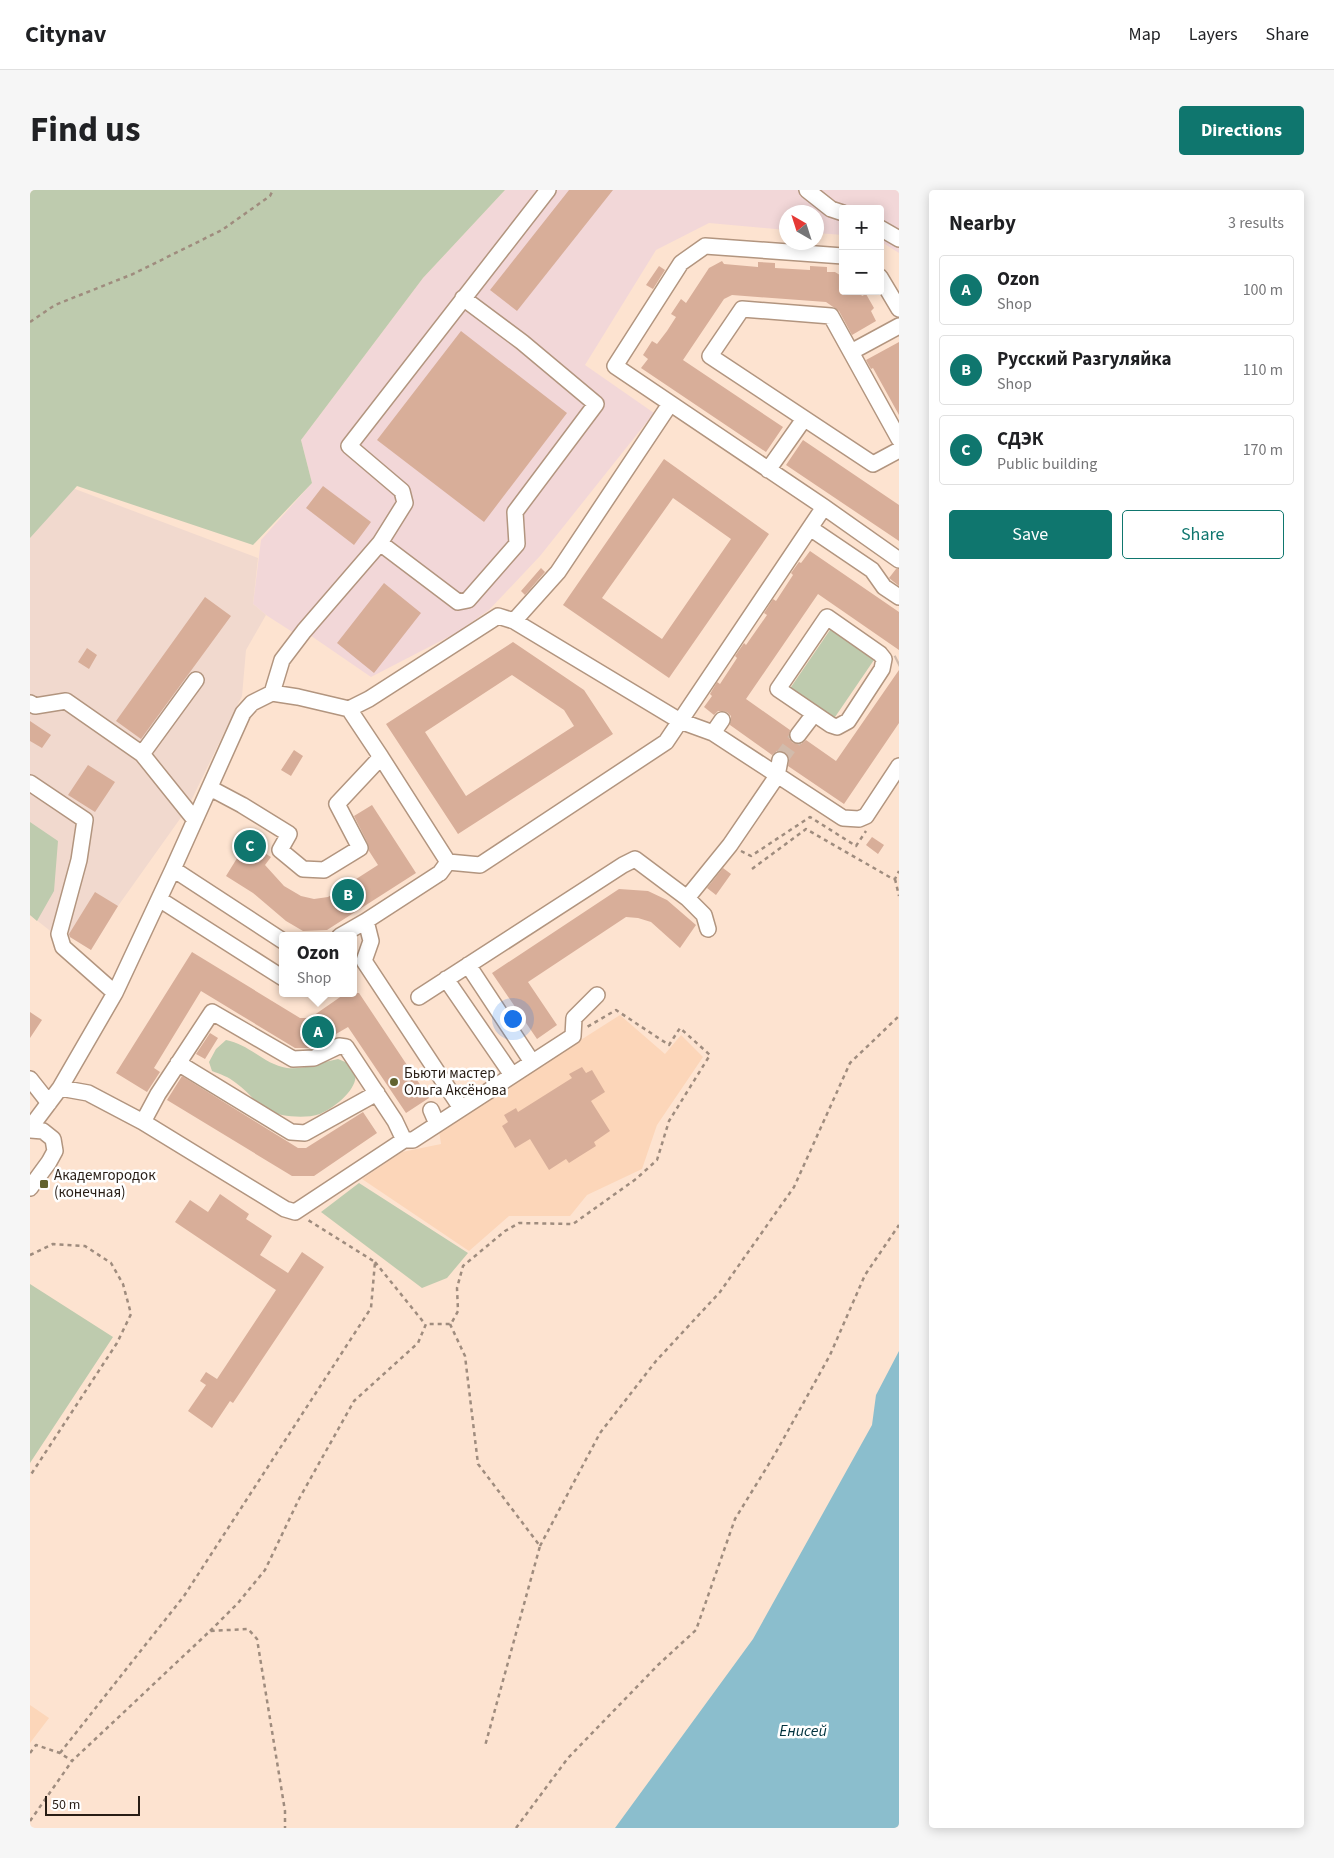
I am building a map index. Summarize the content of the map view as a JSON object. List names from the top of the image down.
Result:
{
  "water": ["Енисей"],
  "places": {
    "other": ["Бьюти мастер Oльга Аксёнова"],
    "transit": ["Академгородок (конечная)"]
  },
  "scale_bar": "50 m",
  "north": "top left",
  "page": {
    "header": "Citynav",
    "nav": ["Map", "Layers", "Share"],
    "title": "Find us",
    "buttons": [
      "Directions",
      ["Save", "Share"]
    ],
    "heading": ["Nearby", "3 results"],
    "map_buttons": ["+", "−"],
    "list": [
      {
        "mark": "A",
        "name": "Ozon",
        "note": "Shop",
        "value": "100 m"
      },
      {
        "mark": "B",
        "name": "Русский Разгуляйка",
        "note": "Shop",
        "value": "110 m"
      },
      {
        "mark": "C",
        "name": "СДЭК",
        "note": "Public building",
        "value": "170 m"
      }
    ],
    "pins": ["C", "B", "A"],
    "popup": ["Ozon", "Shop"],
    "scale": "50 m"
  }
}
